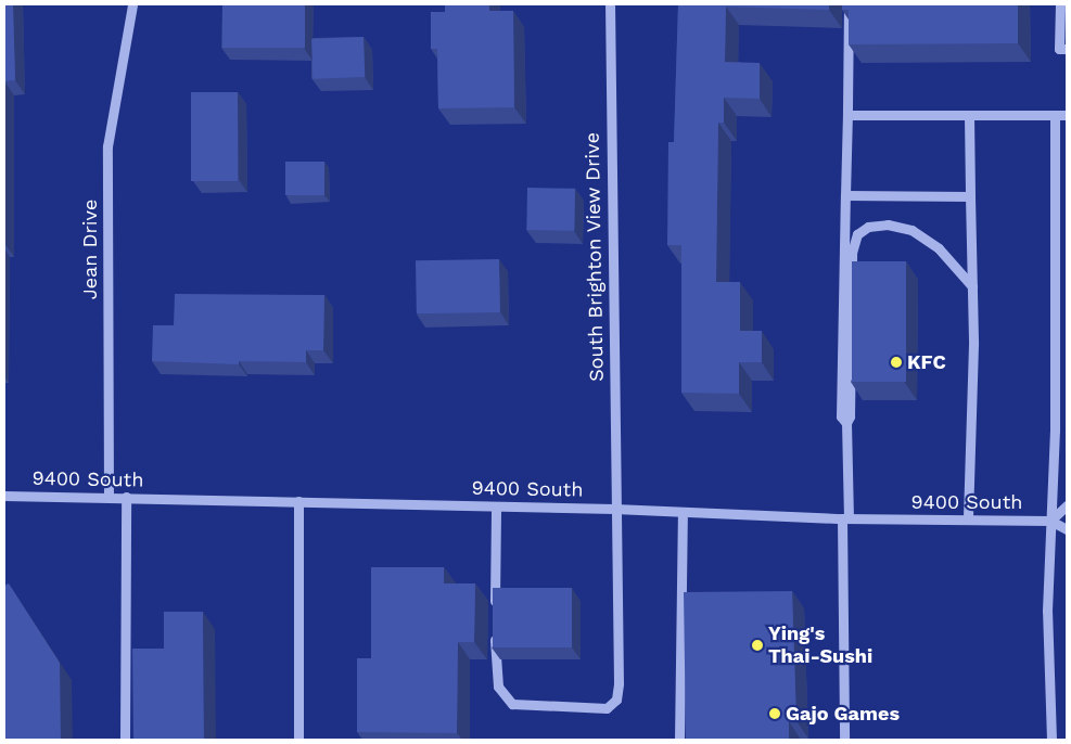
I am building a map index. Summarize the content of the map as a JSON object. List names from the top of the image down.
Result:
{
  "streets": {
    "street": ["Jean Drive", "South Brighton View Drive", "9400 South"]
  },
  "crossings": [
    ["Jean Drive", "9400 South"],
    ["South Brighton View Drive", "9400 South"]
  ],
  "places": ["KFC", "Ying's Thai-Sushi", "Gajo Games"]
}
